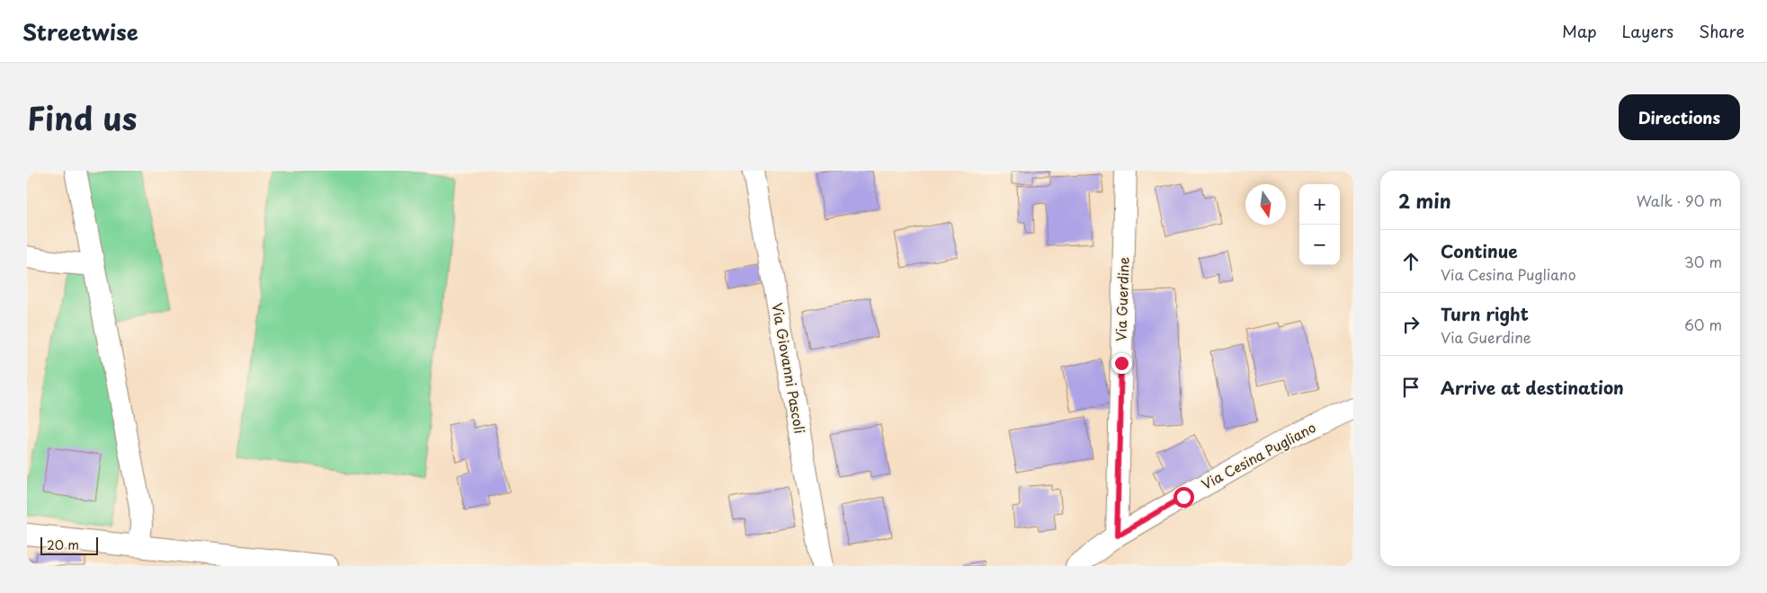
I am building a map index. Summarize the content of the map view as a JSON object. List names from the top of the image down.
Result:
{
  "streets": {
    "street": ["Via Guerdine", "Via Giovanni Pascoli", "Via Cesina Pugliano"]
  },
  "crossings": [
    ["Via Guerdine", "Via Cesina Pugliano"]
  ],
  "scale_bar": "20 m",
  "north": "bottom",
  "page": {
    "header": "Streetwise",
    "nav": ["Map", "Layers", "Share"],
    "title": "Find us",
    "buttons": "Directions",
    "heading": ["2 min", "Walk · 90 m"],
    "map_buttons": ["+", "−"],
    "list": [
      ["Continue", "Via Cesina Pugliano", "30 m"],
      ["Turn right", "Via Guerdine", "60 m"],
      "Arrive at destination"
    ],
    "scale": "20 m"
  }
}
